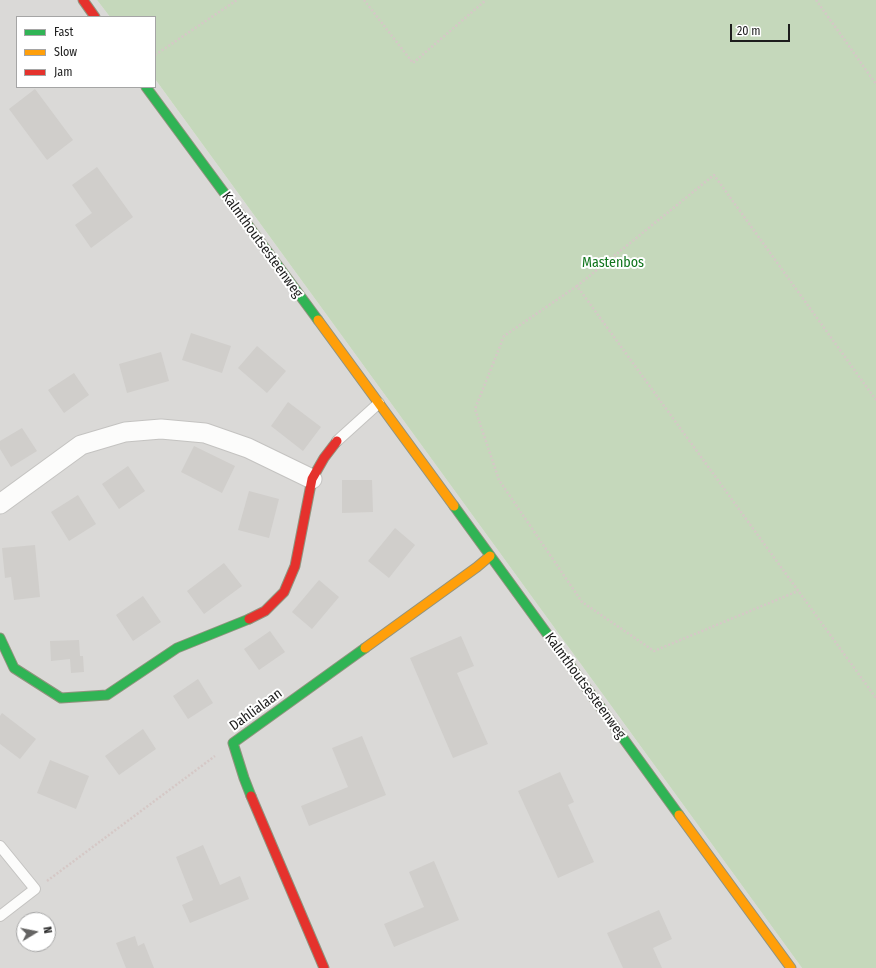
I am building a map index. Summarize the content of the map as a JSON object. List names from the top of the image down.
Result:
{
  "streets": {
    "main road": ["Kalmthoutsesteenweg", "Dahlialaan"]
  },
  "crossings": [
    ["Kalmthoutsesteenweg", "Dahlialaan"]
  ],
  "parks": ["Mastenbos"],
  "legend": ["Fast", "Slow", "Jam"],
  "scale_bar": "20 m",
  "north": "right"
}
